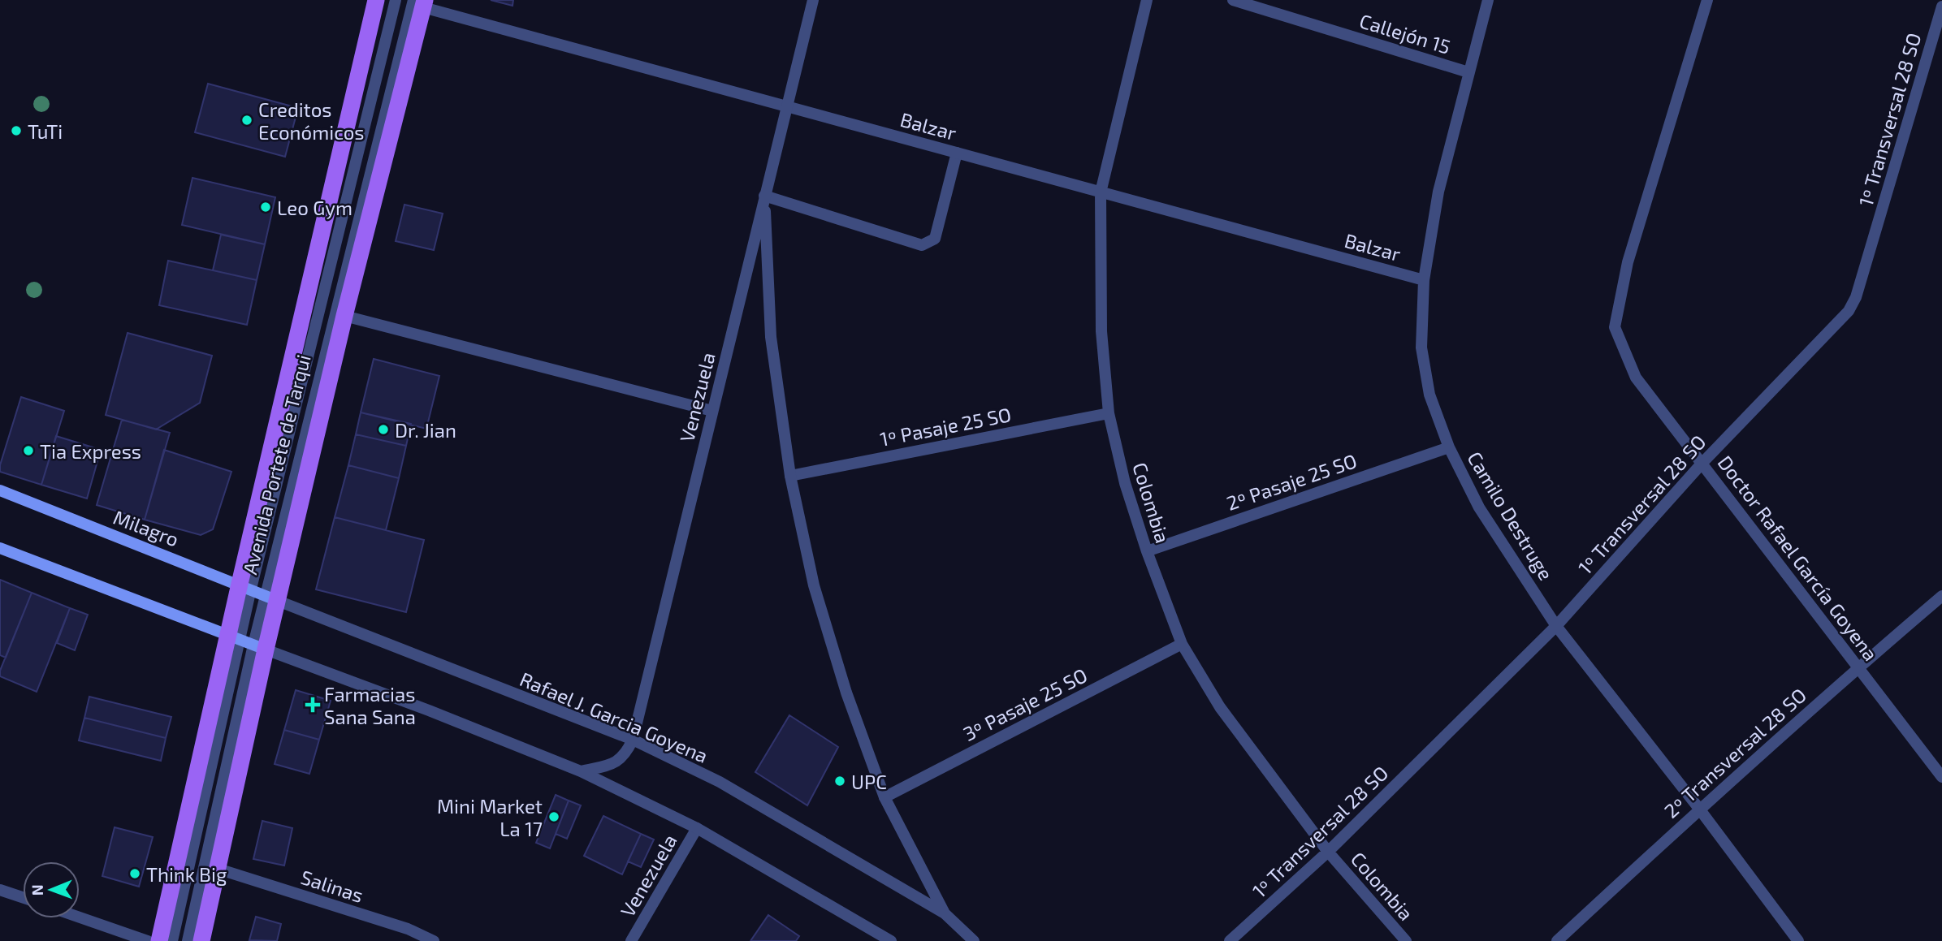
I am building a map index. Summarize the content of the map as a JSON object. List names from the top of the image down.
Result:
{
  "streets": {
    "main road": ["Avenida Portete de Tarqui", "Milagro"],
    "street": [
      "Callejón 15",
      "1º Transversal 28 SO",
      "Balzar",
      "Venezuela",
      "1º Pasaje 25 SO",
      "2º Pasaje 25 SO",
      "Colombia",
      "Camilo Destruge",
      "Doctor Rafael García Goyena",
      "3º Pasaje 25 SO",
      "Rafael J. Garcia Goyena",
      "2º Transversal 28 SO",
      "Salinas"
    ]
  },
  "crossings": [
    ["Callejón 15", "Camilo Destruge"],
    ["1º Transversal 28 SO", "Colombia"],
    ["1º Transversal 28 SO", "Camilo Destruge"],
    ["1º Transversal 28 SO", "Doctor Rafael García Goyena"],
    ["Balzar", "Venezuela"],
    ["Balzar", "Avenida Portete de Tarqui"],
    ["Balzar", "Colombia"],
    ["Balzar", "Camilo Destruge"],
    ["Venezuela", "Rafael J. Garcia Goyena"],
    ["1º Pasaje 25 SO", "Colombia"],
    ["Avenida Portete de Tarqui", "Milagro"],
    ["Avenida Portete de Tarqui", "Rafael J. Garcia Goyena"],
    ["Avenida Portete de Tarqui", "Salinas"],
    ["2º Pasaje 25 SO", "Colombia"],
    ["2º Pasaje 25 SO", "Camilo Destruge"],
    ["Colombia", "3º Pasaje 25 SO"],
    ["Camilo Destruge", "2º Transversal 28 SO"],
    ["Milagro", "Rafael J. Garcia Goyena"],
    ["Doctor Rafael García Goyena", "2º Transversal 28 SO"]
  ],
  "places": {
    "other": [
      "Creditos Económicos",
      "TuTi",
      "Leo Gym",
      "Dr. Jian",
      "Tia Express",
      "UPC",
      "Mini Market La 17",
      "Think Big"
    ],
    "health": ["Farmacias Sana Sana"]
  },
  "north": "left"
}
